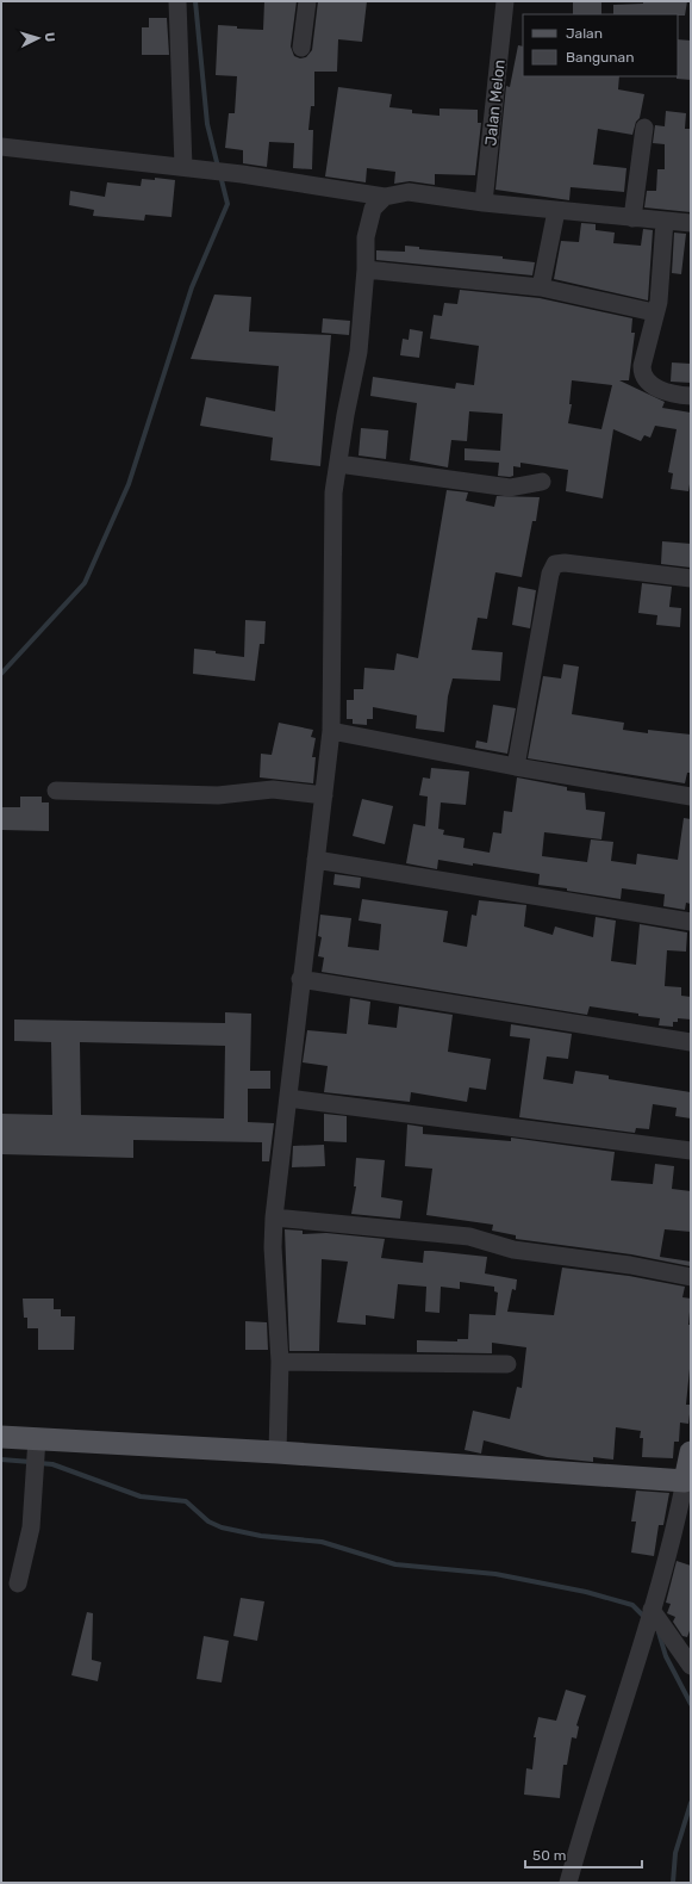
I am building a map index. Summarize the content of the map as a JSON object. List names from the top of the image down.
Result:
{
  "streets": {
    "street": ["Jalan Melon"]
  },
  "legend": ["Jalan", "Bangunan"],
  "scale_bar": "50 m",
  "north": "right"
}
